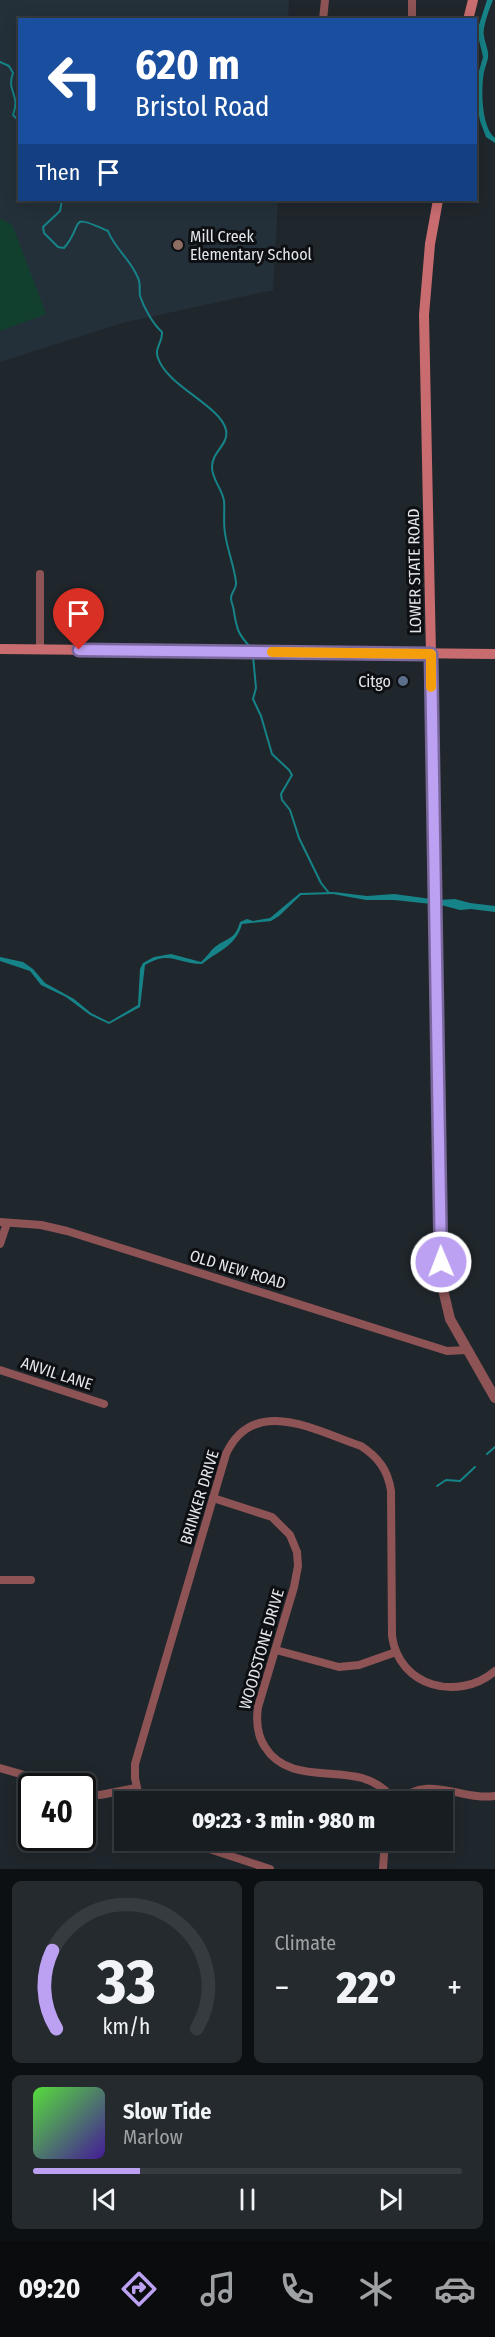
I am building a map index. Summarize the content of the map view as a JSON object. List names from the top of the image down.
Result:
{
  "streets": {
    "main road": ["LOWER STATE ROAD"],
    "street": [
      "OLD NEW ROAD",
      "ANVIL LANE",
      "BRINKER DRIVE",
      "WOODSTONE DRIVE"
    ]
  },
  "crossings": [
    ["LOWER STATE ROAD", "OLD NEW ROAD"],
    ["BRINKER DRIVE", "WOODSTONE DRIVE"]
  ],
  "places": ["Mill Creek Elementary School", "Citgo"],
  "page": {
    "turn": ["620 m", "Bristol Road"],
    "then": "Then",
    "limit": "40",
    "trip": "09:23 · 3 min · 980 m",
    "tile": "Climate",
    "heat": ["−", "22°", "+"],
    "song": ["Slow Tide", "Marlow"],
    "tabs": "09:20",
    "gauge": ["33", "km/h"]
  }
}
